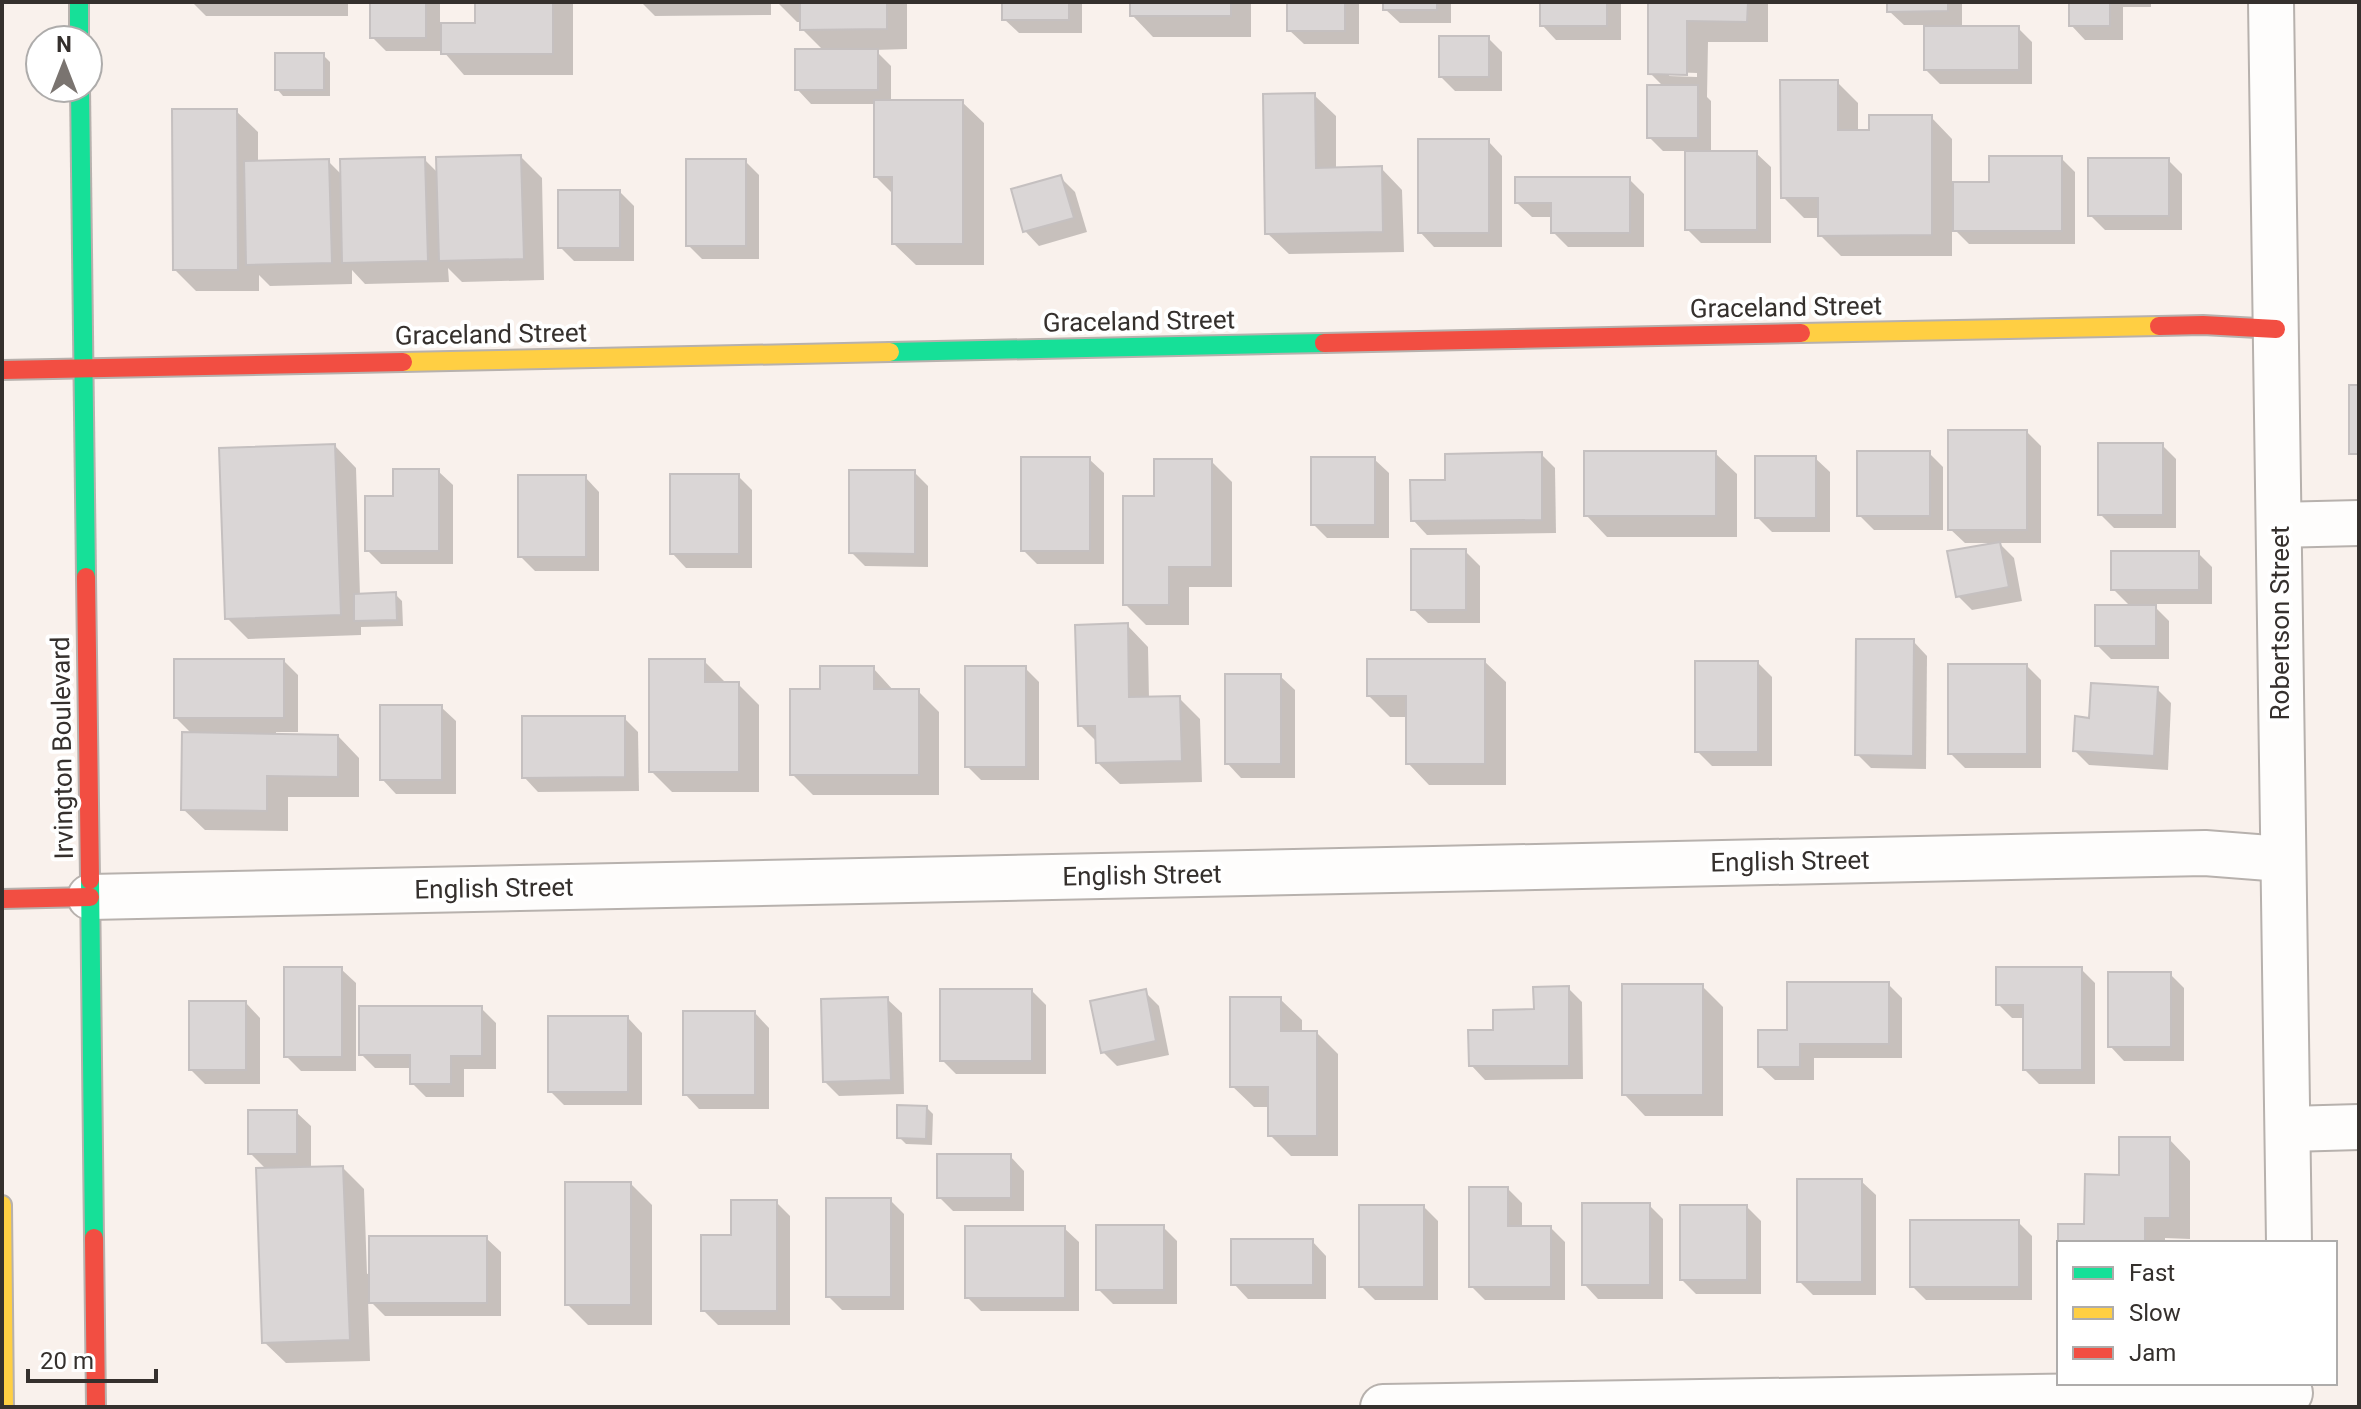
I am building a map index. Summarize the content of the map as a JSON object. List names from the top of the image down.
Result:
{
  "streets": {
    "street": [
      "Graceland Street",
      "Robertson Street",
      "Irvington Boulevard",
      "English Street"
    ]
  },
  "crossings": [
    ["Graceland Street", "Robertson Street"],
    ["Graceland Street", "Irvington Boulevard"],
    ["Robertson Street", "English Street"],
    ["Irvington Boulevard", "English Street"]
  ],
  "legend": ["Fast", "Slow", "Jam"],
  "scale_bar": "20 m",
  "north": "top"
}
